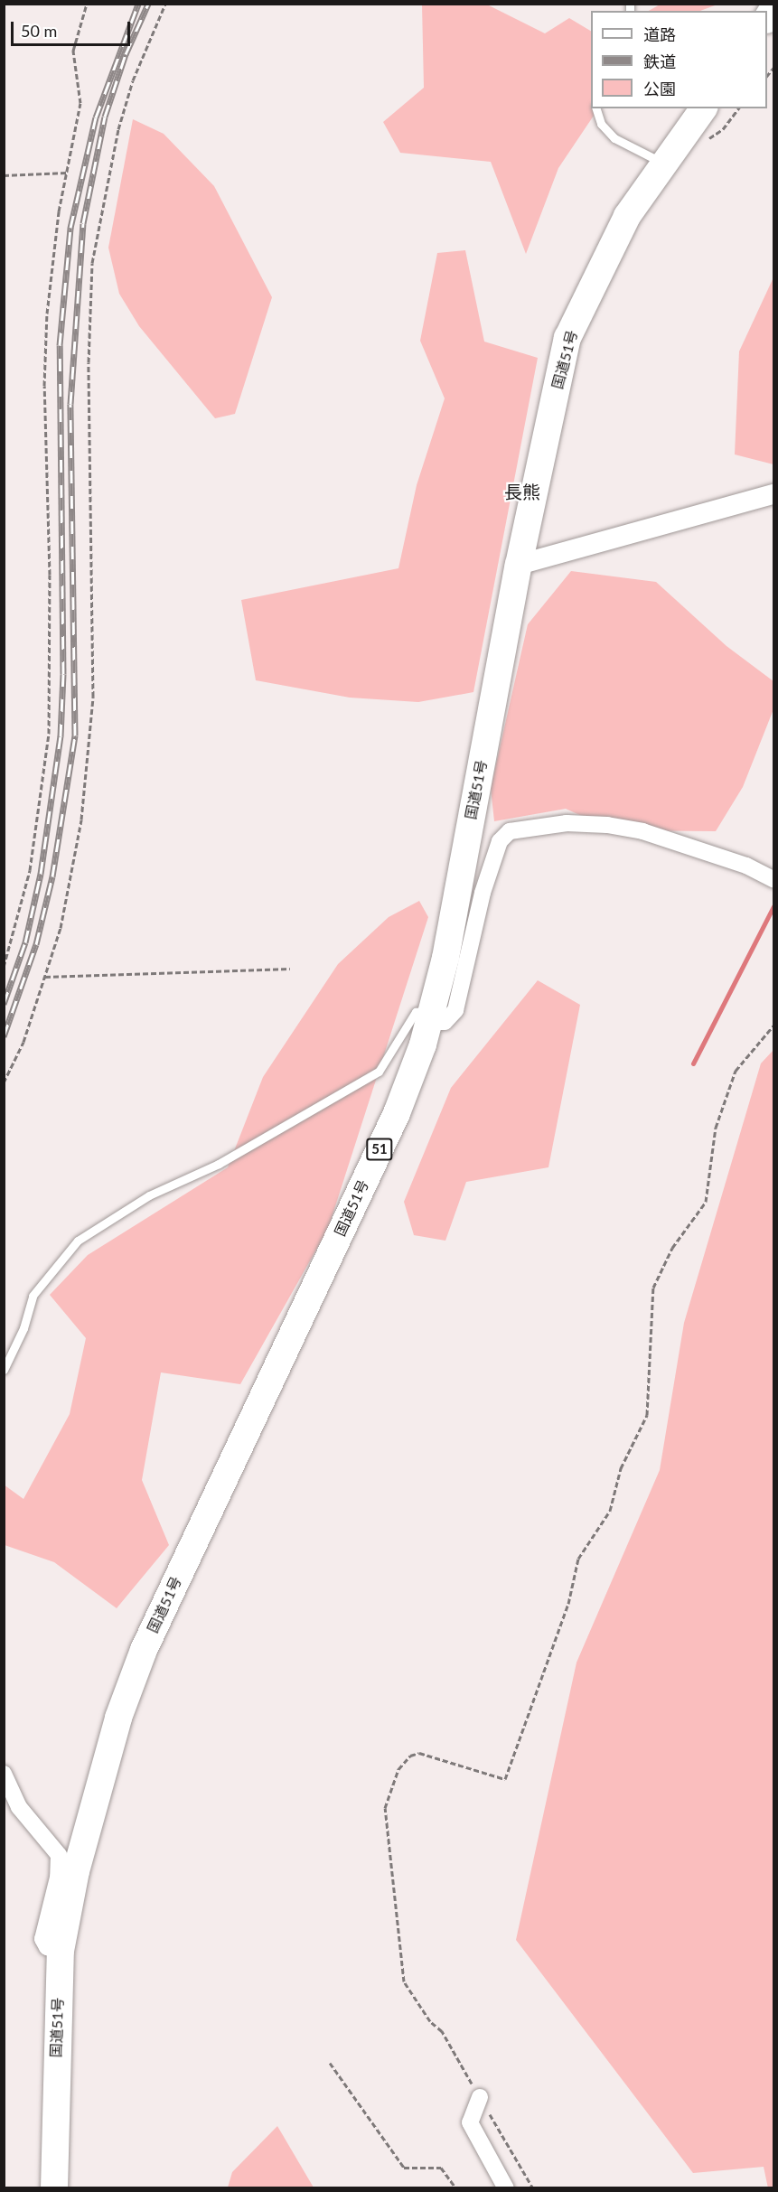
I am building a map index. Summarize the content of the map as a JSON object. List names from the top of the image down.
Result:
{
  "streets": {
    "highway": ["国道51号", "51"]
  },
  "districts": ["長熊"],
  "legend": ["道路", "鉄道", "公園"],
  "scale_bar": "50 m"
}
